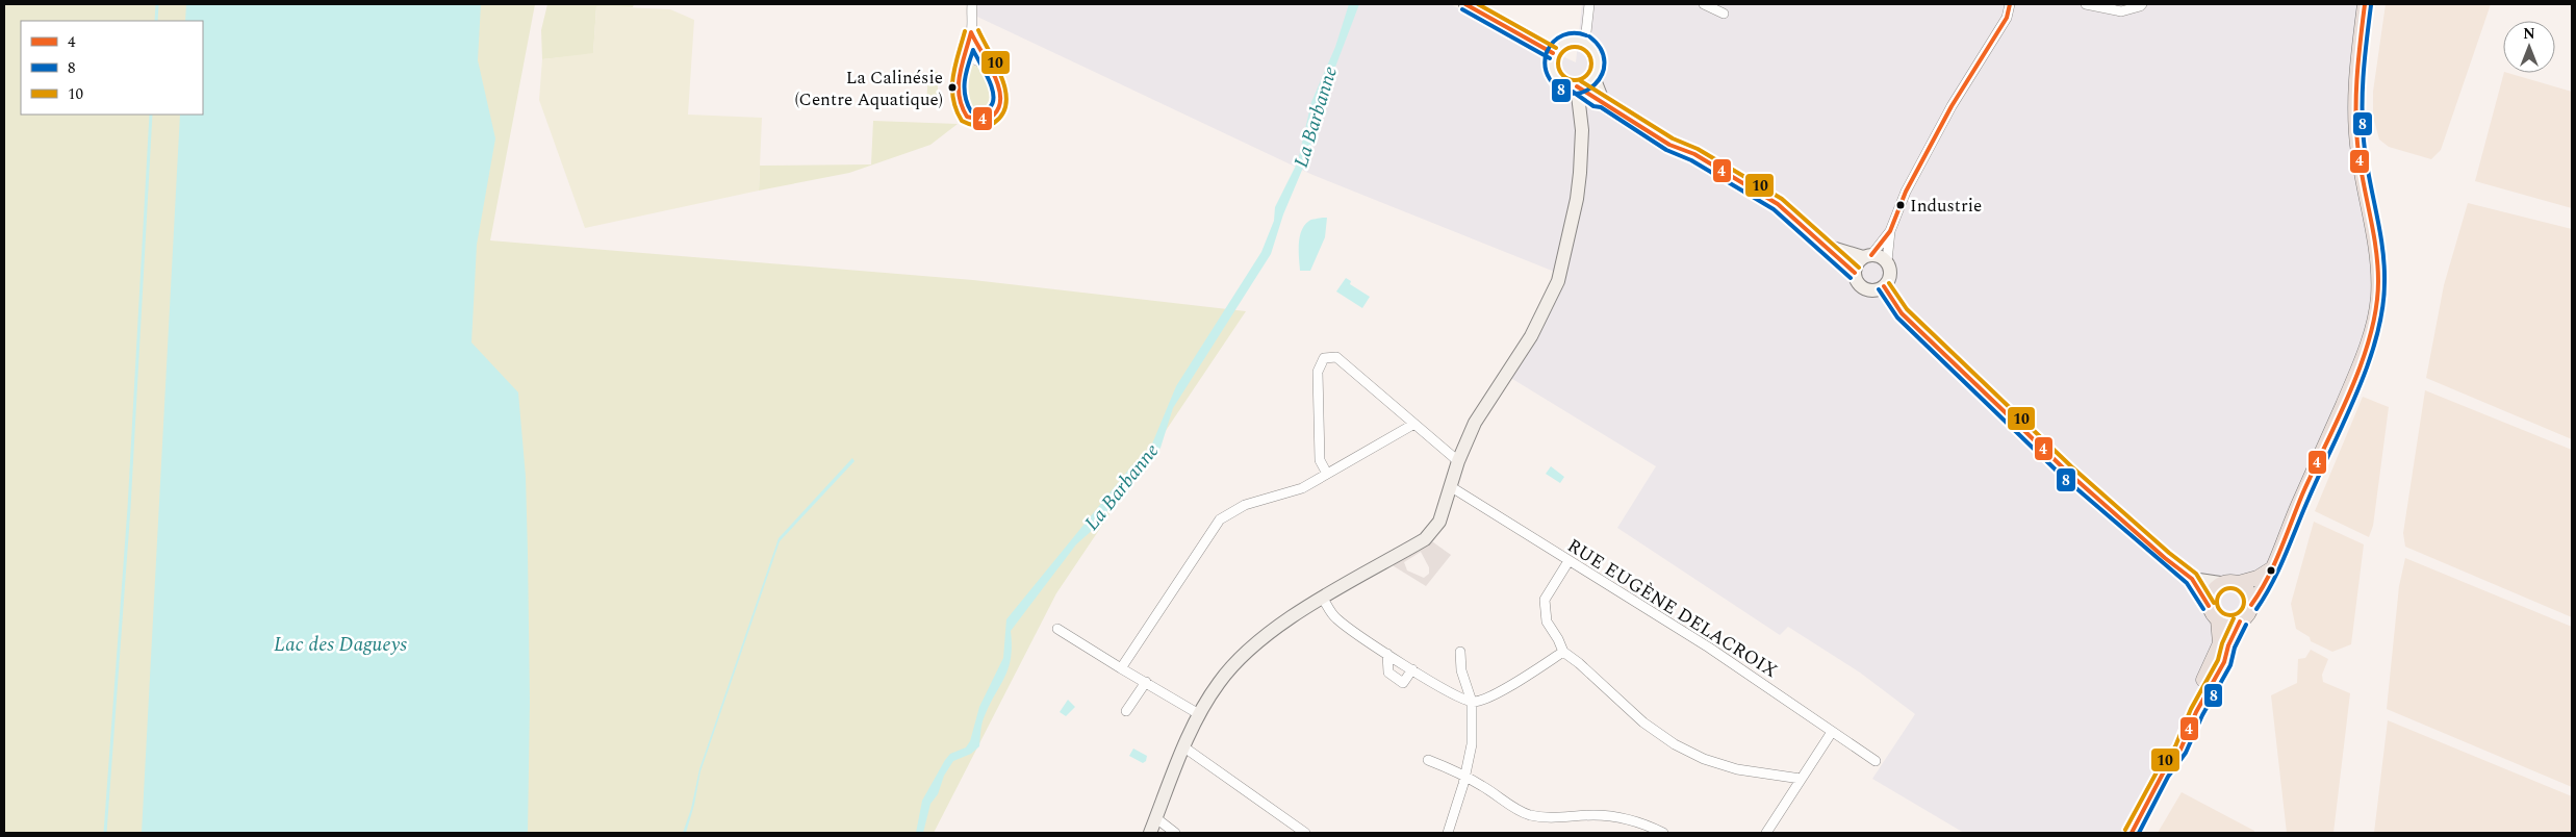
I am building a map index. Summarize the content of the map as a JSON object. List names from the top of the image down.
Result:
{
  "streets": {
    "street": ["RUE EUGÈNE DELACROIX"]
  },
  "water": ["La Barbanne", "Lac des Dagueys"],
  "places": ["La Calinésie (Centre Aquatique)", "Industrie"],
  "lines": ["transit line 4", "transit line 10", "transit line 8"],
  "legend": ["4", "8", "10"],
  "north": "top"
}
